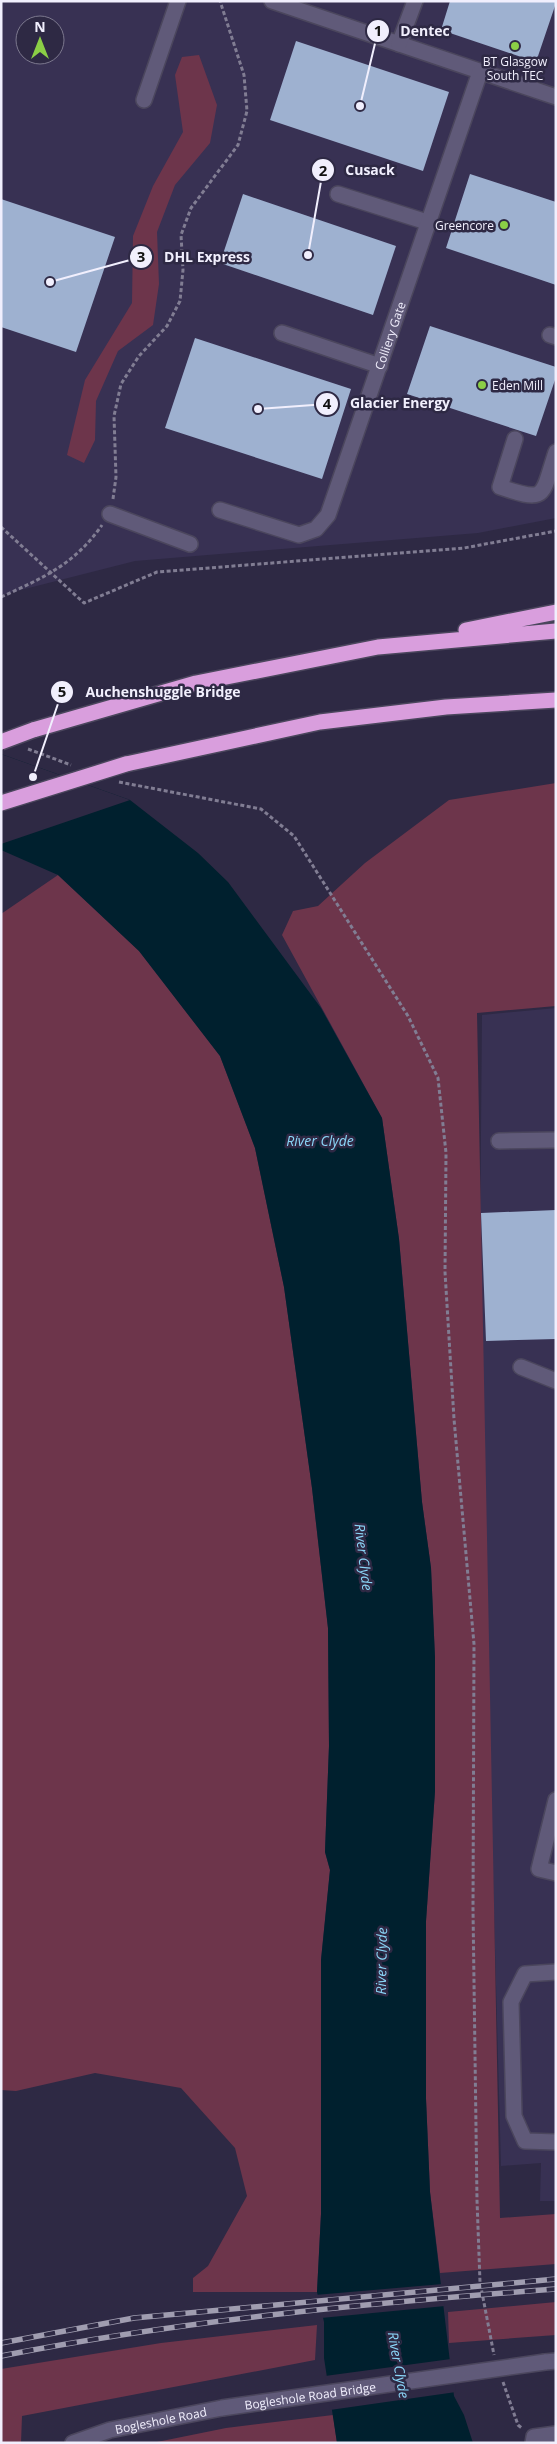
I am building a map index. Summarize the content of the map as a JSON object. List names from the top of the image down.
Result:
{
  "streets": {
    "street": ["Colliery Gate", "Bogleshole Road Bridge", "Bogleshole Road"]
  },
  "crossings": [
    ["Bogleshole Road Bridge", "Bogleshole Road"]
  ],
  "water": ["River Clyde"],
  "places": [
    "BT Glasgow South TEC",
    "Dentec",
    "Greencore",
    "Cusack",
    "DHL Express",
    "Eden Mill",
    "Glacier Energy",
    "Auchenshuggle Bridge"
  ],
  "north": "top"
}
